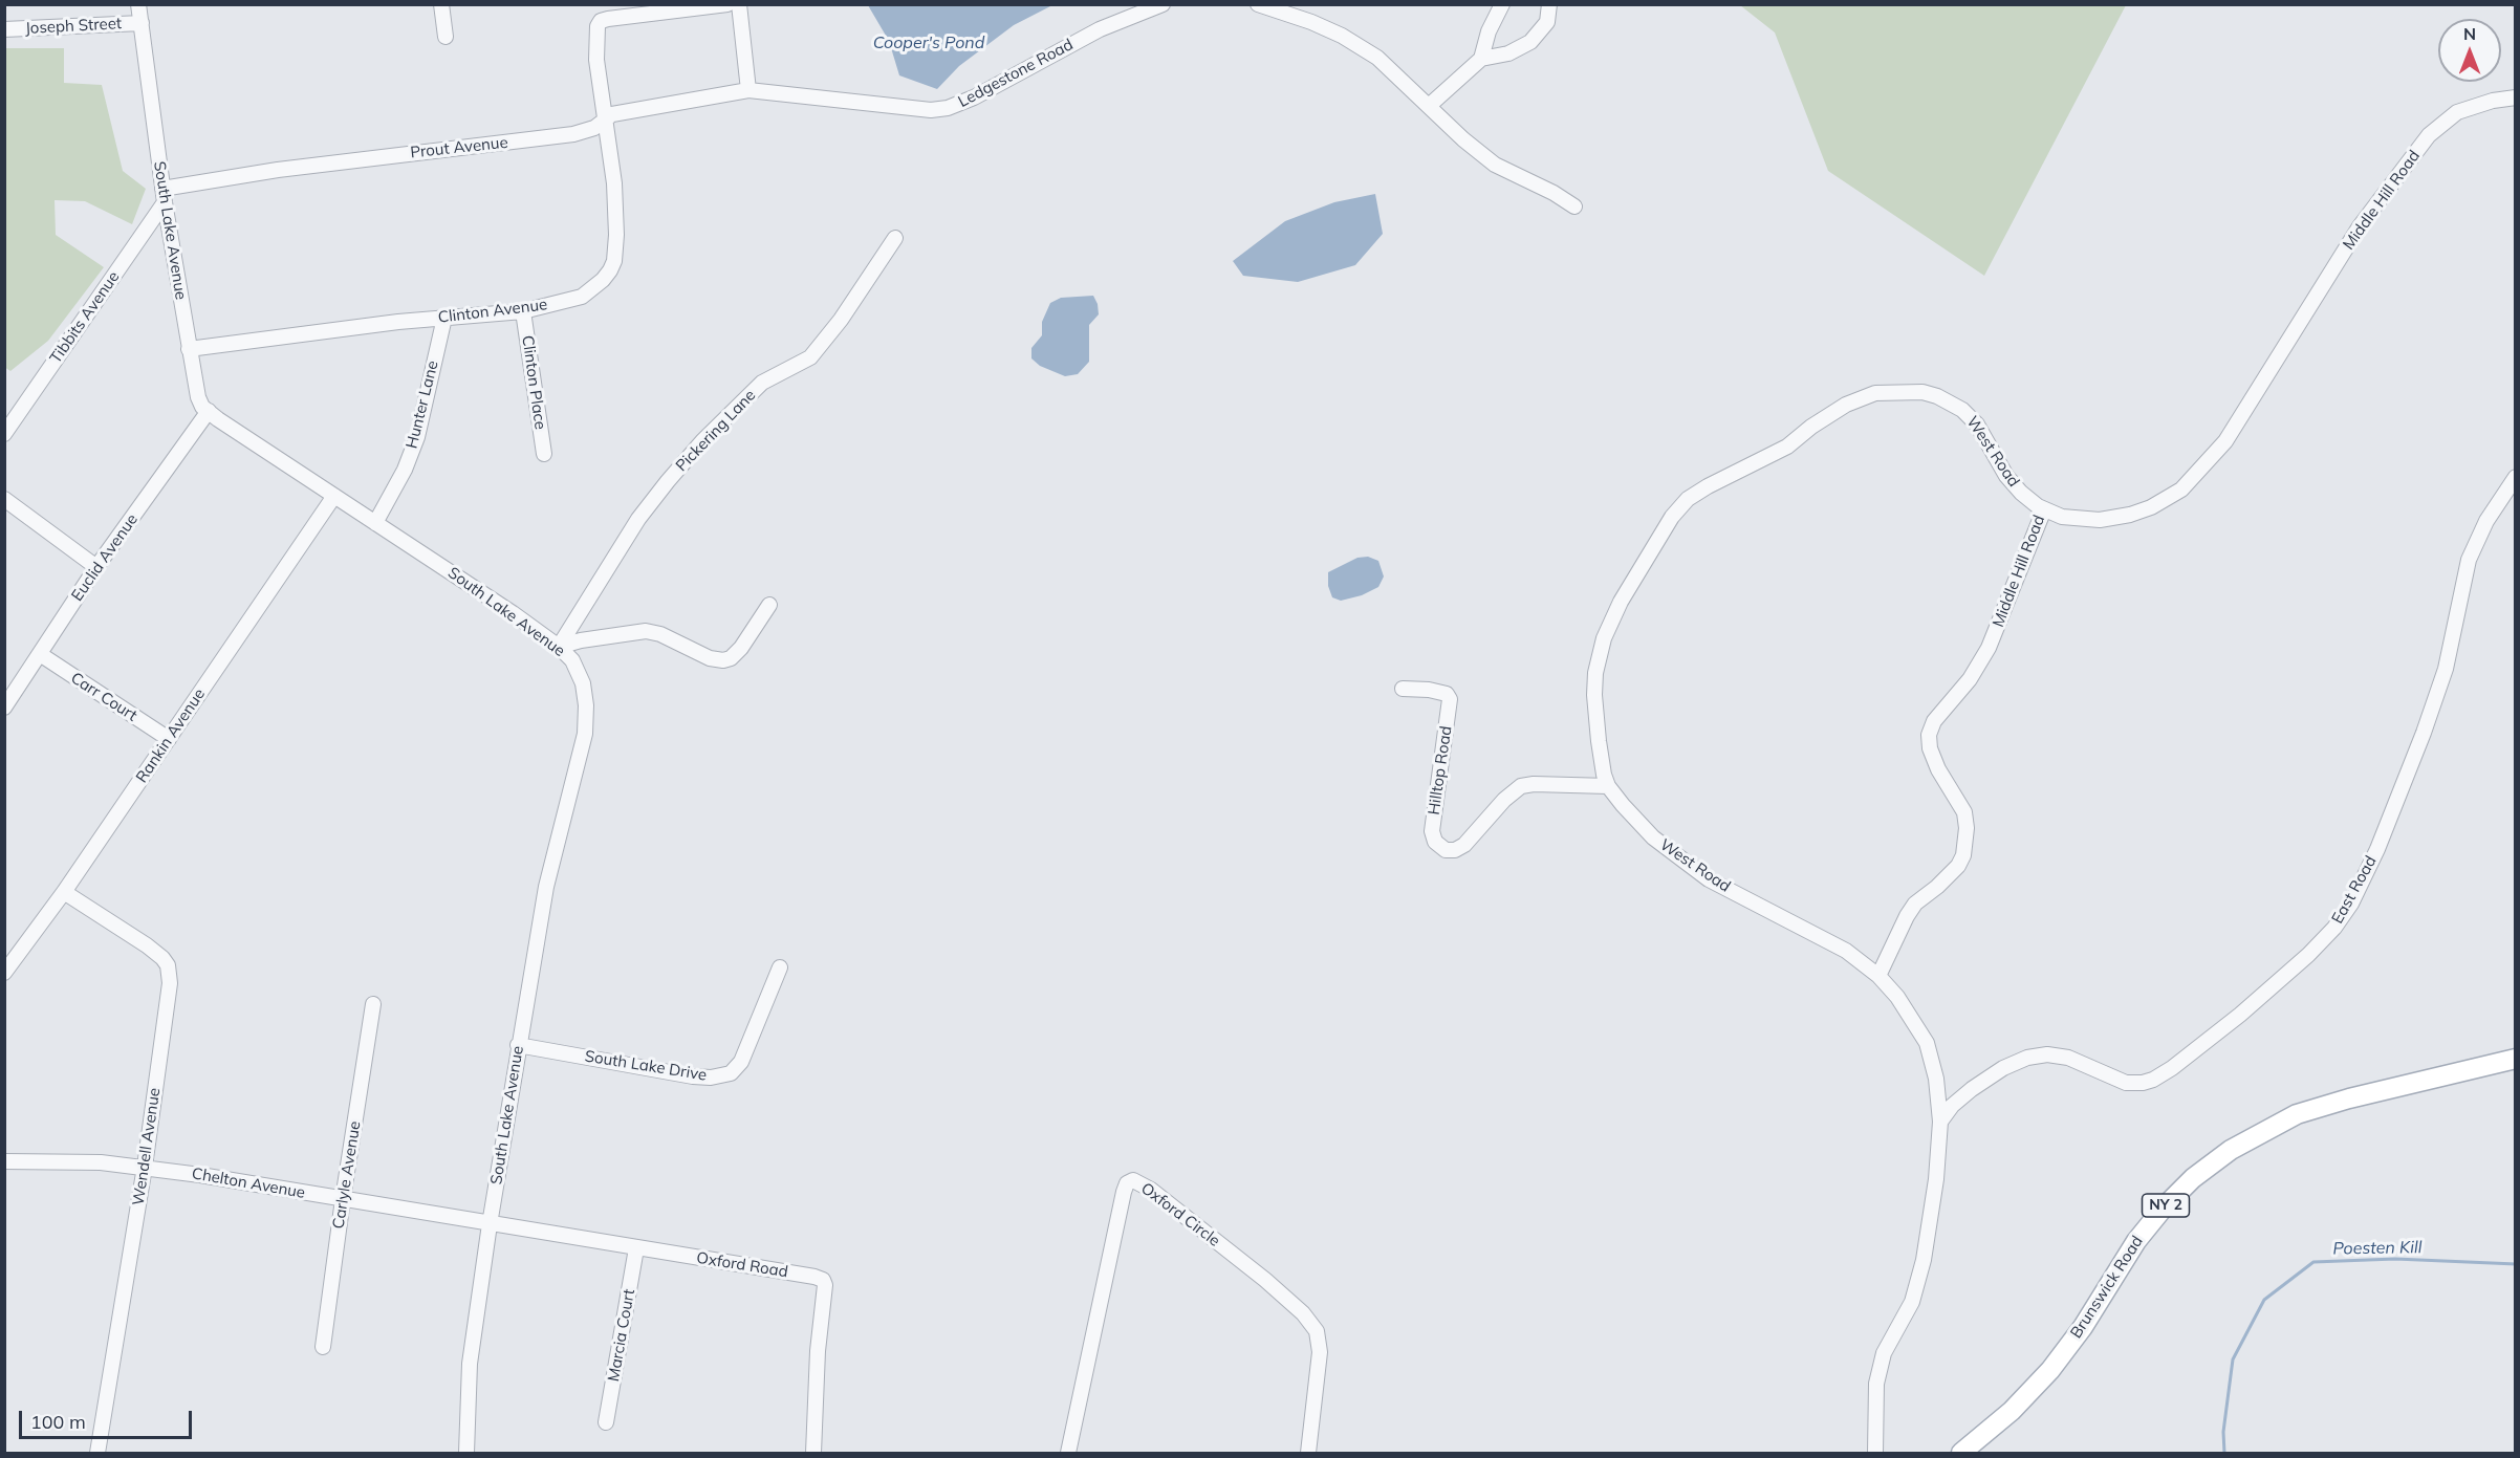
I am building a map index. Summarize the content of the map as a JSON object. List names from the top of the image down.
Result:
{
  "streets": {
    "main road": ["NY 2", "Brunswick Road"],
    "street": [
      "Joseph Street",
      "Ledgestone Road",
      "Prout Avenue",
      "Middle Hill Road",
      "South Lake Avenue",
      "Clinton Avenue",
      "Tibbits Avenue",
      "Clinton Place",
      "Hunter Lane",
      "Pickering Lane",
      "West Road",
      "Euclid Avenue",
      "Carr Court",
      "Rankin Avenue",
      "Hilltop Road",
      "East Road",
      "South Lake Drive",
      "Wendell Avenue",
      "Carlyle Avenue",
      "Chelton Avenue",
      "Oxford Circle",
      "Oxford Road",
      "Marcia Court"
    ]
  },
  "crossings": [
    ["Joseph Street", "South Lake Avenue"],
    ["Ledgestone Road", "Prout Avenue"],
    ["Prout Avenue", "South Lake Avenue"],
    ["Prout Avenue", "Clinton Avenue"],
    ["Prout Avenue", "Tibbits Avenue"],
    ["Middle Hill Road", "West Road"],
    ["South Lake Avenue", "Clinton Avenue"],
    ["South Lake Avenue", "Tibbits Avenue"],
    ["South Lake Avenue", "Hunter Lane"],
    ["South Lake Avenue", "Pickering Lane"],
    ["South Lake Avenue", "Euclid Avenue"],
    ["South Lake Avenue", "Rankin Avenue"],
    ["South Lake Avenue", "South Lake Drive"],
    ["South Lake Avenue", "Chelton Avenue"],
    ["South Lake Avenue", "Oxford Road"],
    ["Clinton Avenue", "Clinton Place"],
    ["Clinton Avenue", "Hunter Lane"],
    ["West Road", "Hilltop Road"],
    ["West Road", "East Road"],
    ["Euclid Avenue", "Carr Court"],
    ["Carr Court", "Rankin Avenue"],
    ["Rankin Avenue", "Wendell Avenue"],
    ["Wendell Avenue", "Chelton Avenue"],
    ["Carlyle Avenue", "Chelton Avenue"],
    ["Chelton Avenue", "Oxford Road"],
    ["Oxford Road", "Marcia Court"]
  ],
  "water": ["Cooper's Pond", "Poesten Kill"],
  "scale_bar": "100 m",
  "north": "top"
}
